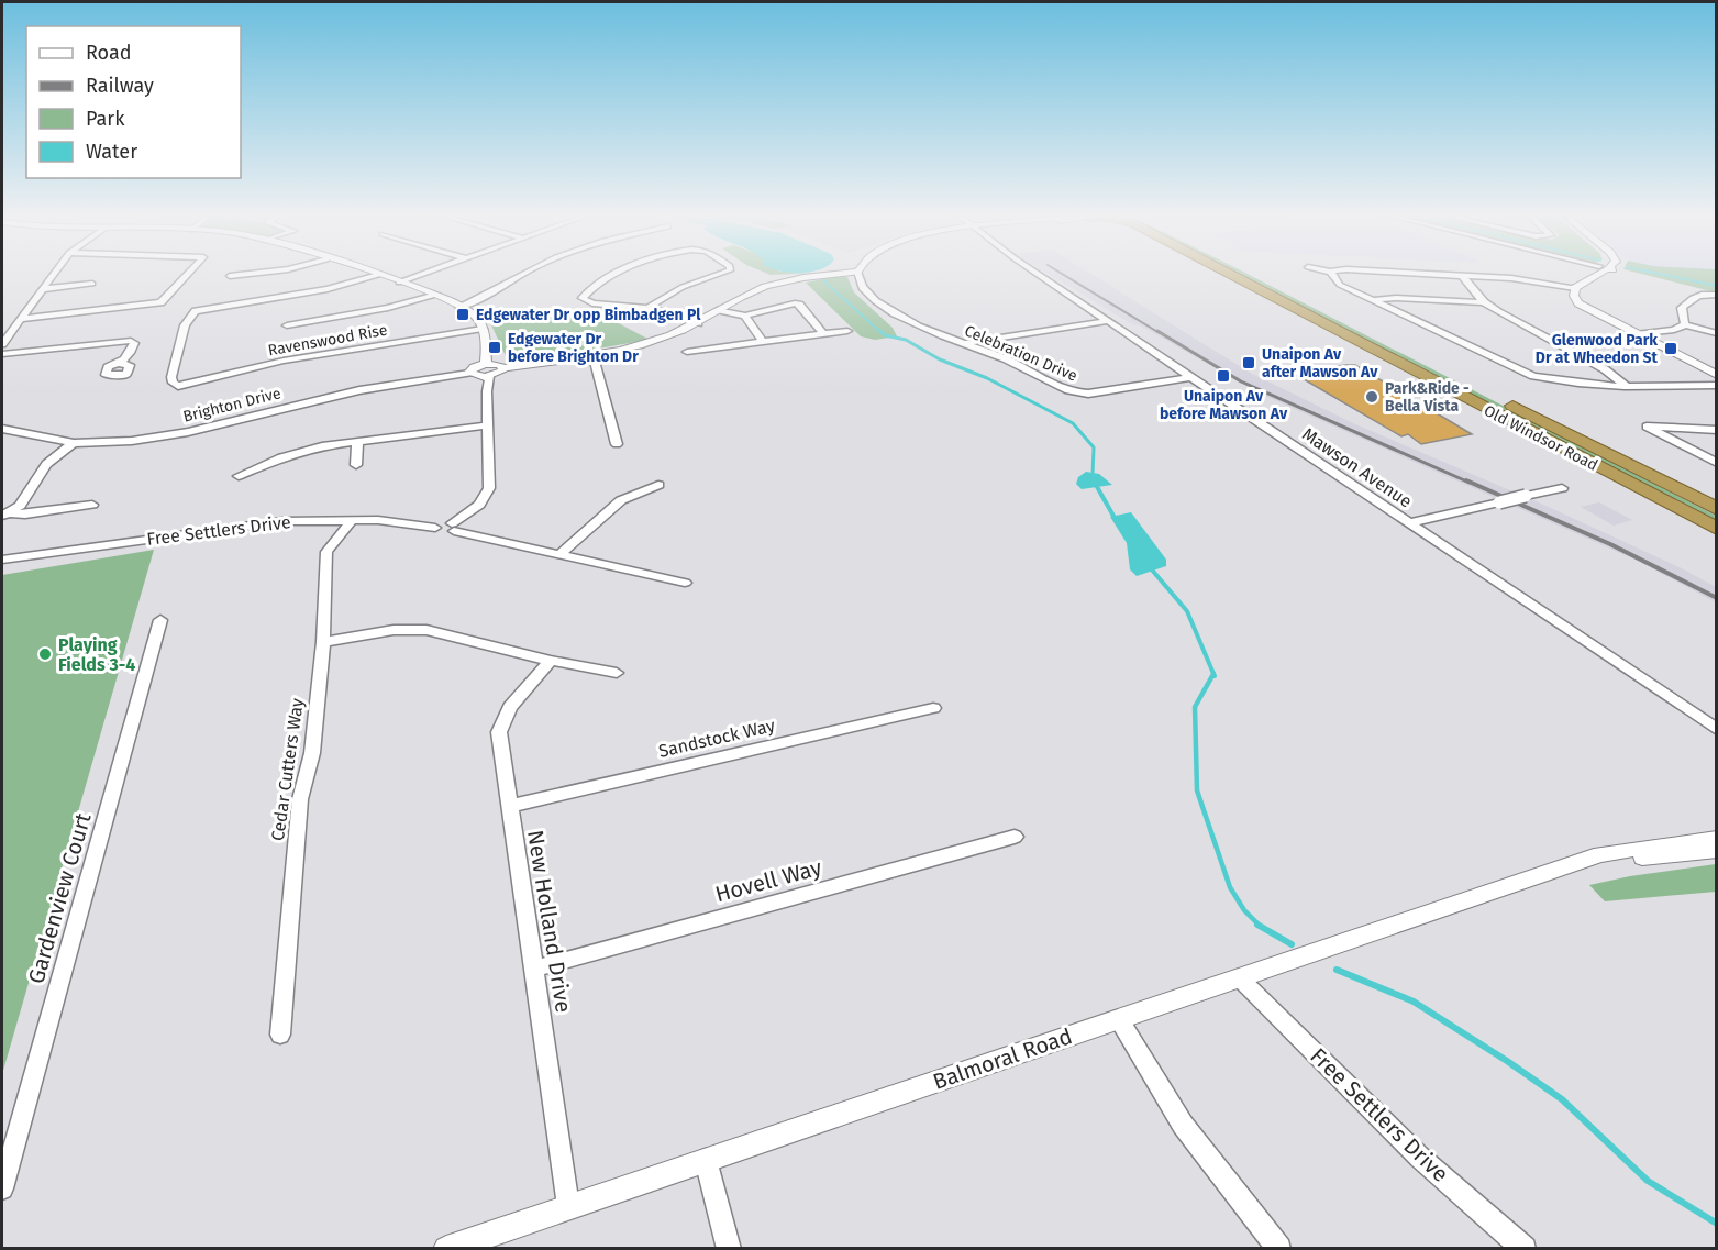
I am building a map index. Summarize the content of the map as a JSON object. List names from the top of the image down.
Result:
{
  "streets": {
    "highway": ["Old Windsor Road"],
    "street": [
      "Ravenswood Rise",
      "Celebration Drive",
      "Brighton Drive",
      "Mawson Avenue",
      "Free Settlers Drive",
      "Sandstock Way",
      "Cedar Cutters Way",
      "Hovell Way",
      "Gardenview Court",
      "New Holland Drive",
      "Balmoral Road"
    ]
  },
  "crossings": [
    ["Celebration Drive", "Mawson Avenue"],
    ["Free Settlers Drive", "Cedar Cutters Way"],
    ["Free Settlers Drive", "Balmoral Road"],
    ["Sandstock Way", "New Holland Drive"],
    ["Hovell Way", "New Holland Drive"],
    ["New Holland Drive", "Balmoral Road"]
  ],
  "places": {
    "transit": [
      "Edgewater Dr opp Bimbadgen Pl",
      "Edgewater Dr before Brighton Dr",
      "Glenwood Park Dr at Wheedon St",
      "Unaipon Av after Mawson Av",
      "Unaipon Av before Mawson Av"
    ],
    "other": ["Park&Ride - Bella Vista", "Playing Fields 3-4"]
  },
  "legend": [
    "Road",
    "Railway",
    "Park",
    "Water"
  ]
}
